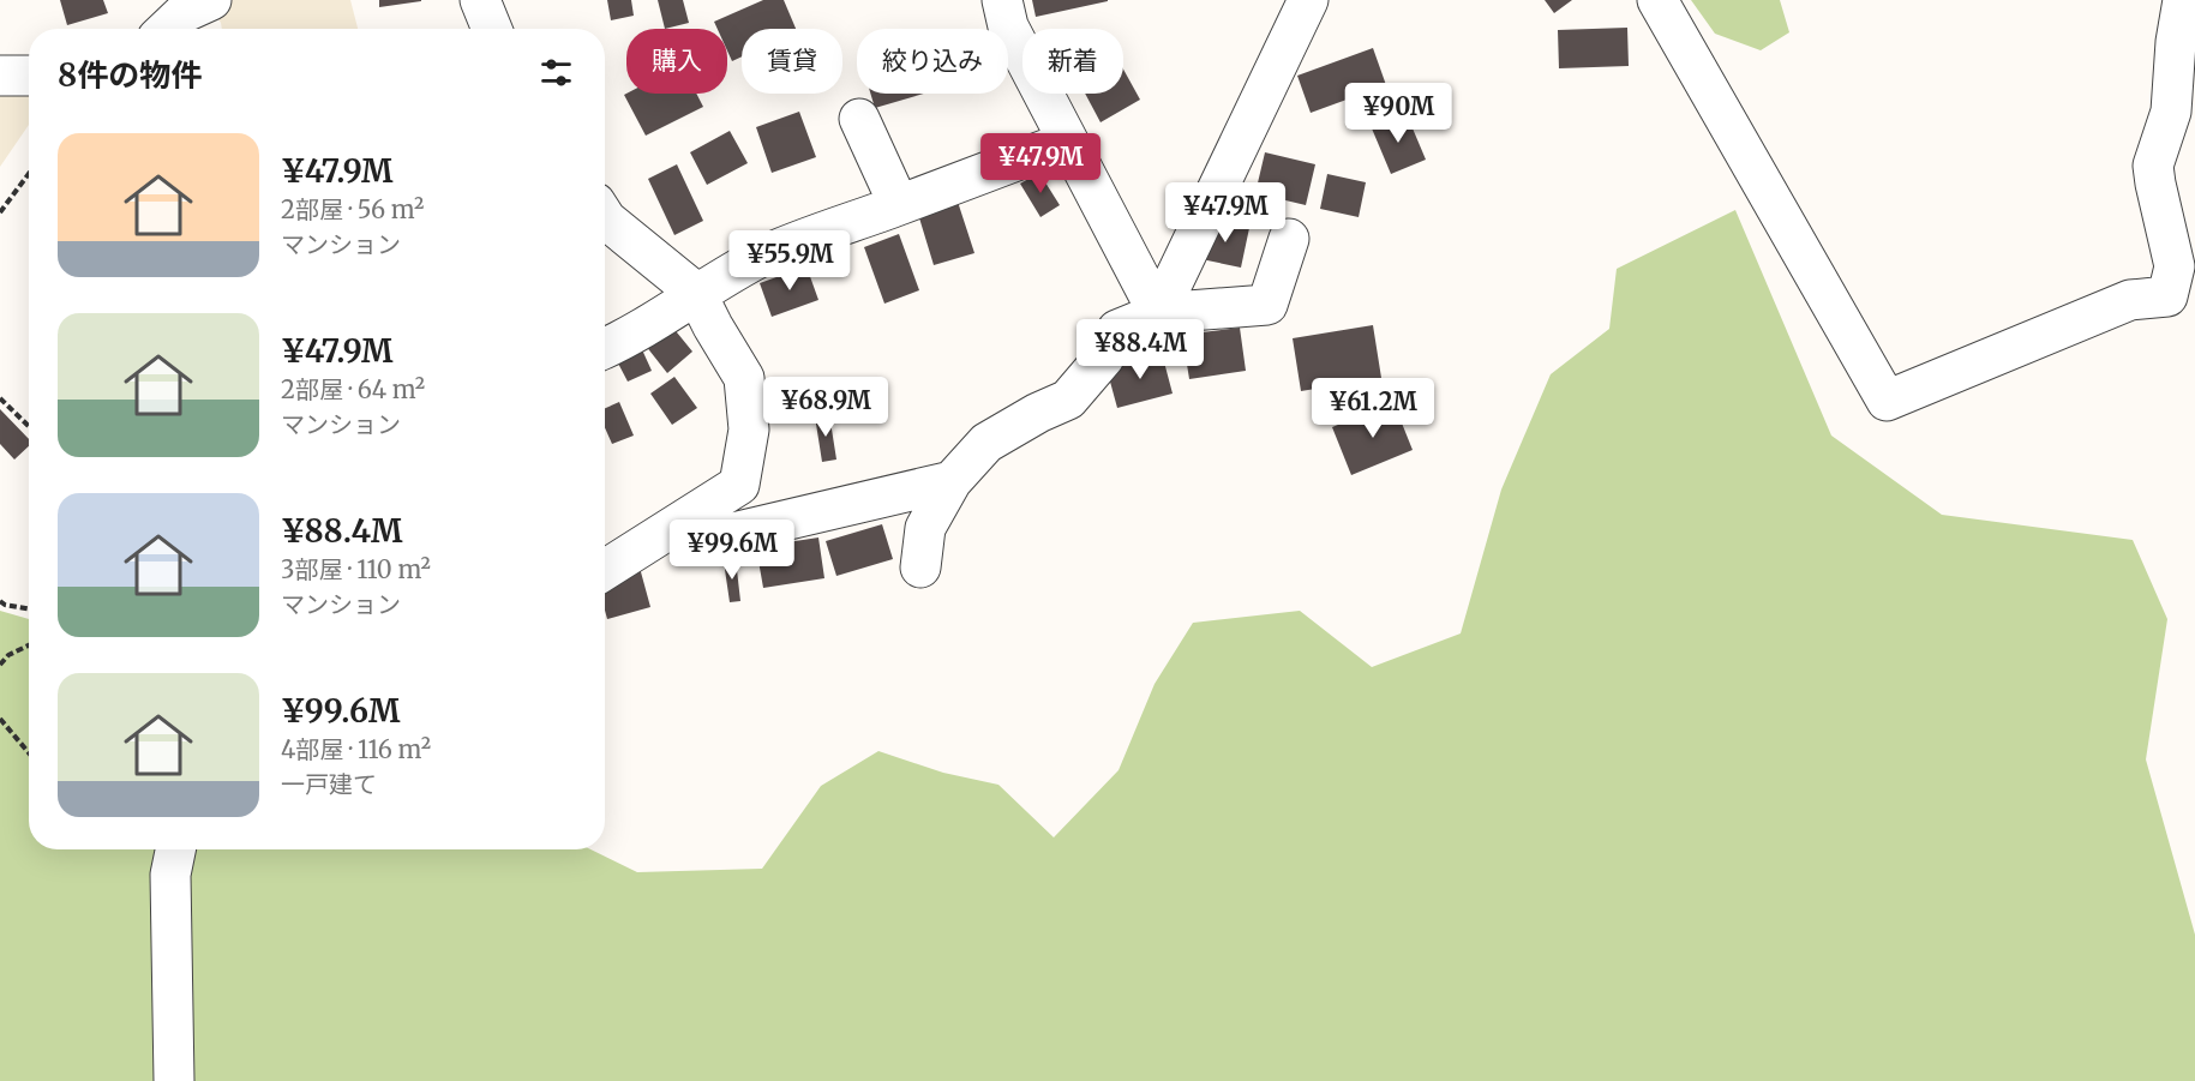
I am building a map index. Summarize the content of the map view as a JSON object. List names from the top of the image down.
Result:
{
  "page": {
    "chip": [
      "購入",
      "賃貸",
      "絞り込み",
      "新着"
    ],
    "heading": "8件の物件",
    "price": [
      "¥90M",
      "¥47.9M",
      "¥47.9M",
      "¥55.9M",
      "¥88.4M",
      "¥68.9M",
      "¥61.2M",
      "¥99.6M"
    ],
    "list": [
      {
        "name": "¥47.9M",
        "note": "2部屋 · 56 m² · マンション"
      },
      {
        "name": "¥47.9M",
        "note": "2部屋 · 64 m² · マンション"
      },
      {
        "name": "¥88.4M",
        "note": "3部屋 · 110 m² · マンション"
      },
      {
        "name": "¥99.6M",
        "note": "4部屋 · 116 m² · 一戸建て"
      }
    ]
  }
}
